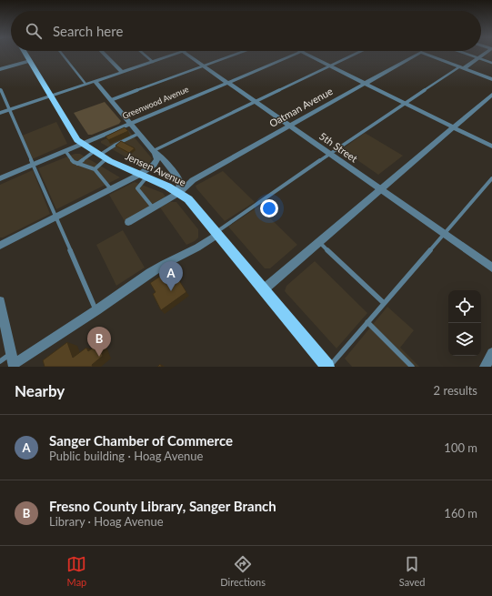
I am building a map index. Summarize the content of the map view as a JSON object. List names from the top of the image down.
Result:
{
  "streets": {
    "main road": ["Jensen Avenue"],
    "street": ["Greenwood Avenue", "Oatman Avenue", "5th Street"]
  },
  "crossings": [
    ["Greenwood Avenue", "5th Street"],
    ["Greenwood Avenue", "Jensen Avenue"],
    ["Oatman Avenue", "5th Street"],
    ["Oatman Avenue", "Jensen Avenue"]
  ],
  "page": {
    "search": "Search here",
    "pins": ["A", "B"],
    "heading": ["Nearby", "2 results"],
    "list": [
      {
        "mark": "A",
        "name": "Sanger Chamber of Commerce",
        "note": "Public building · Hoag Avenue",
        "value": "100 m"
      },
      {
        "mark": "B",
        "name": "Fresno County Library, Sanger Branch",
        "note": "Library · Hoag Avenue",
        "value": "160 m"
      }
    ],
    "nav": ["Map", "Directions", "Saved"]
  }
}
